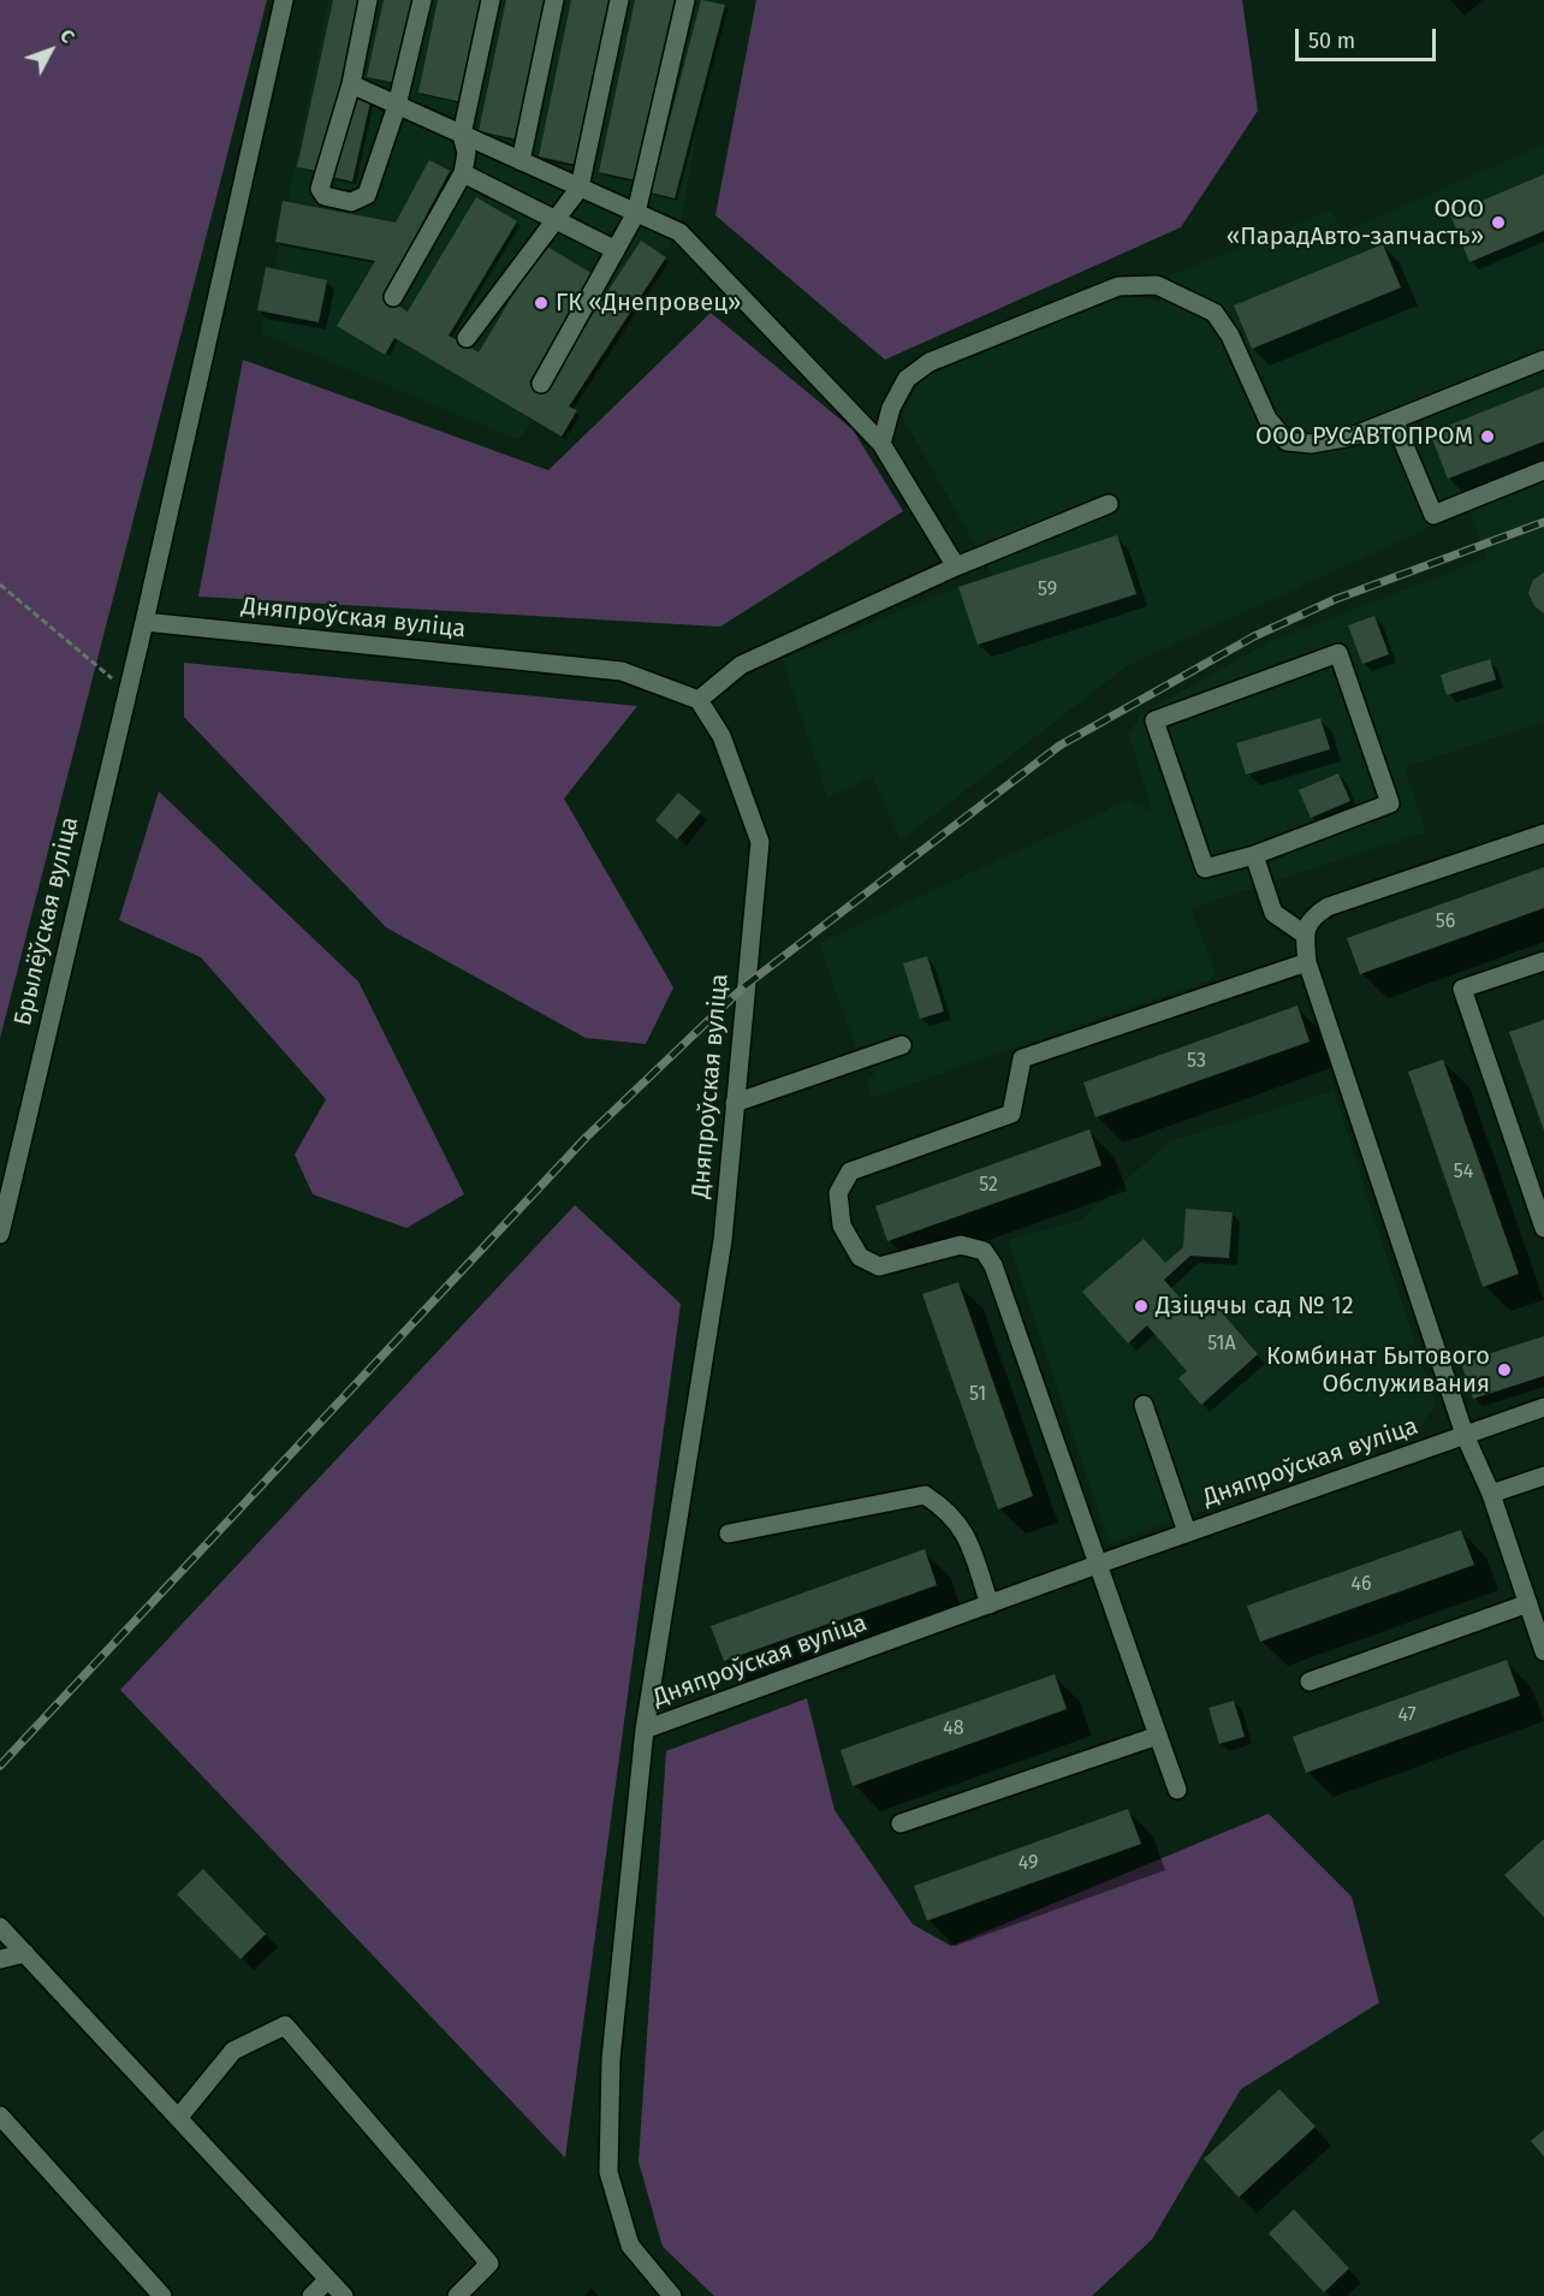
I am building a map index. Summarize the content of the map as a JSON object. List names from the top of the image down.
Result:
{
  "streets": {
    "street": ["Дняпроўская вуліца", "Брылёўская вуліца"]
  },
  "crossings": [
    ["Дняпроўская вуліца", "Брылёўская вуліца"]
  ],
  "places": [
    "ООО «ПарадАвто-запчасть»",
    "ГК «Днепровец»",
    "ООО РУСАВТОПРОМ",
    "Дзіцячы сад № 12",
    "Комбинат Бытового Обслуживания"
  ],
  "house_numbers": [
    "59",
    "56",
    "53",
    "54",
    "52",
    "51А",
    "51",
    "46",
    "47",
    "48",
    "49"
  ],
  "scale_bar": "50 m",
  "north": "top right"
}
